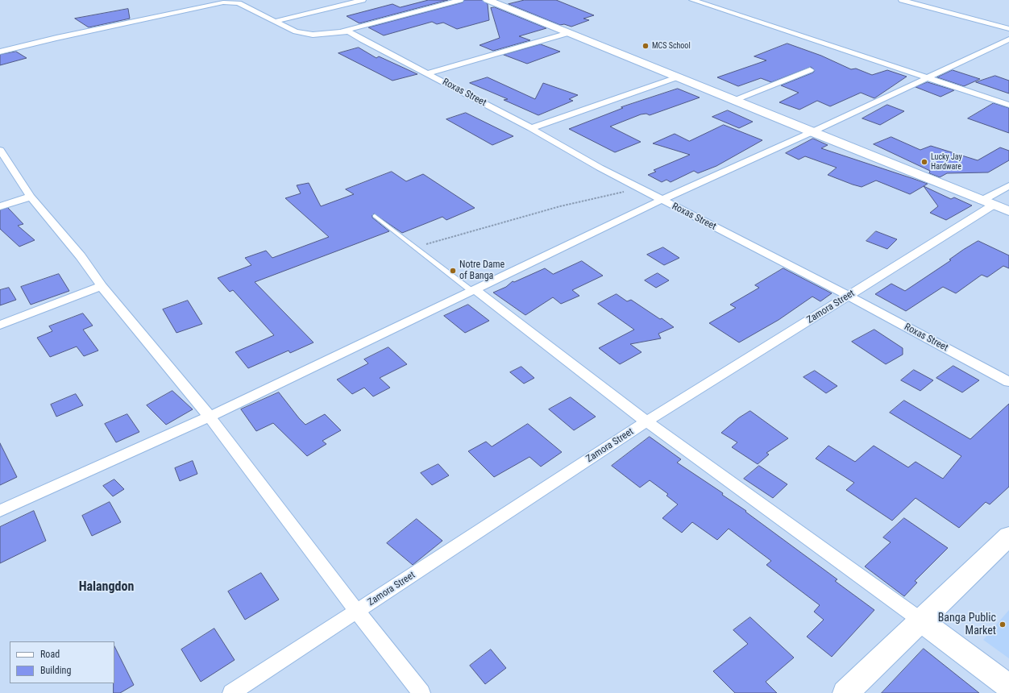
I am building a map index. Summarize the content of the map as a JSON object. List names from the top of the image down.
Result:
{
  "streets": {
    "street": ["Roxas Street", "Zamora Street"]
  },
  "crossings": [
    ["Roxas Street", "Zamora Street"]
  ],
  "districts": ["Halangdon"],
  "places": [
    "MCS School",
    "Lucky Jay Hardware",
    "Notre Dame of Banga",
    "Banga Public Market"
  ],
  "legend": ["Road", "Building"]
}
